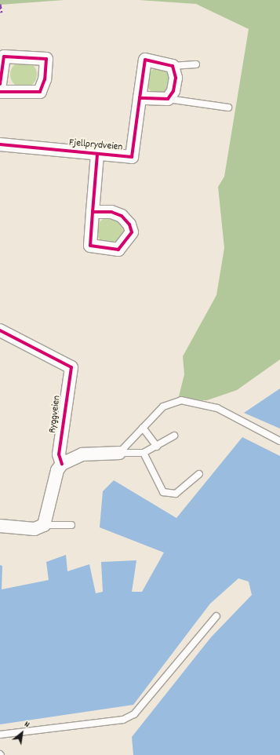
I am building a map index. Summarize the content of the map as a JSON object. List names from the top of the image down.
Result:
{
  "streets": {
    "street": ["Fjellprydveien", "Ryggveien"]
  },
  "north": "top right"
}
